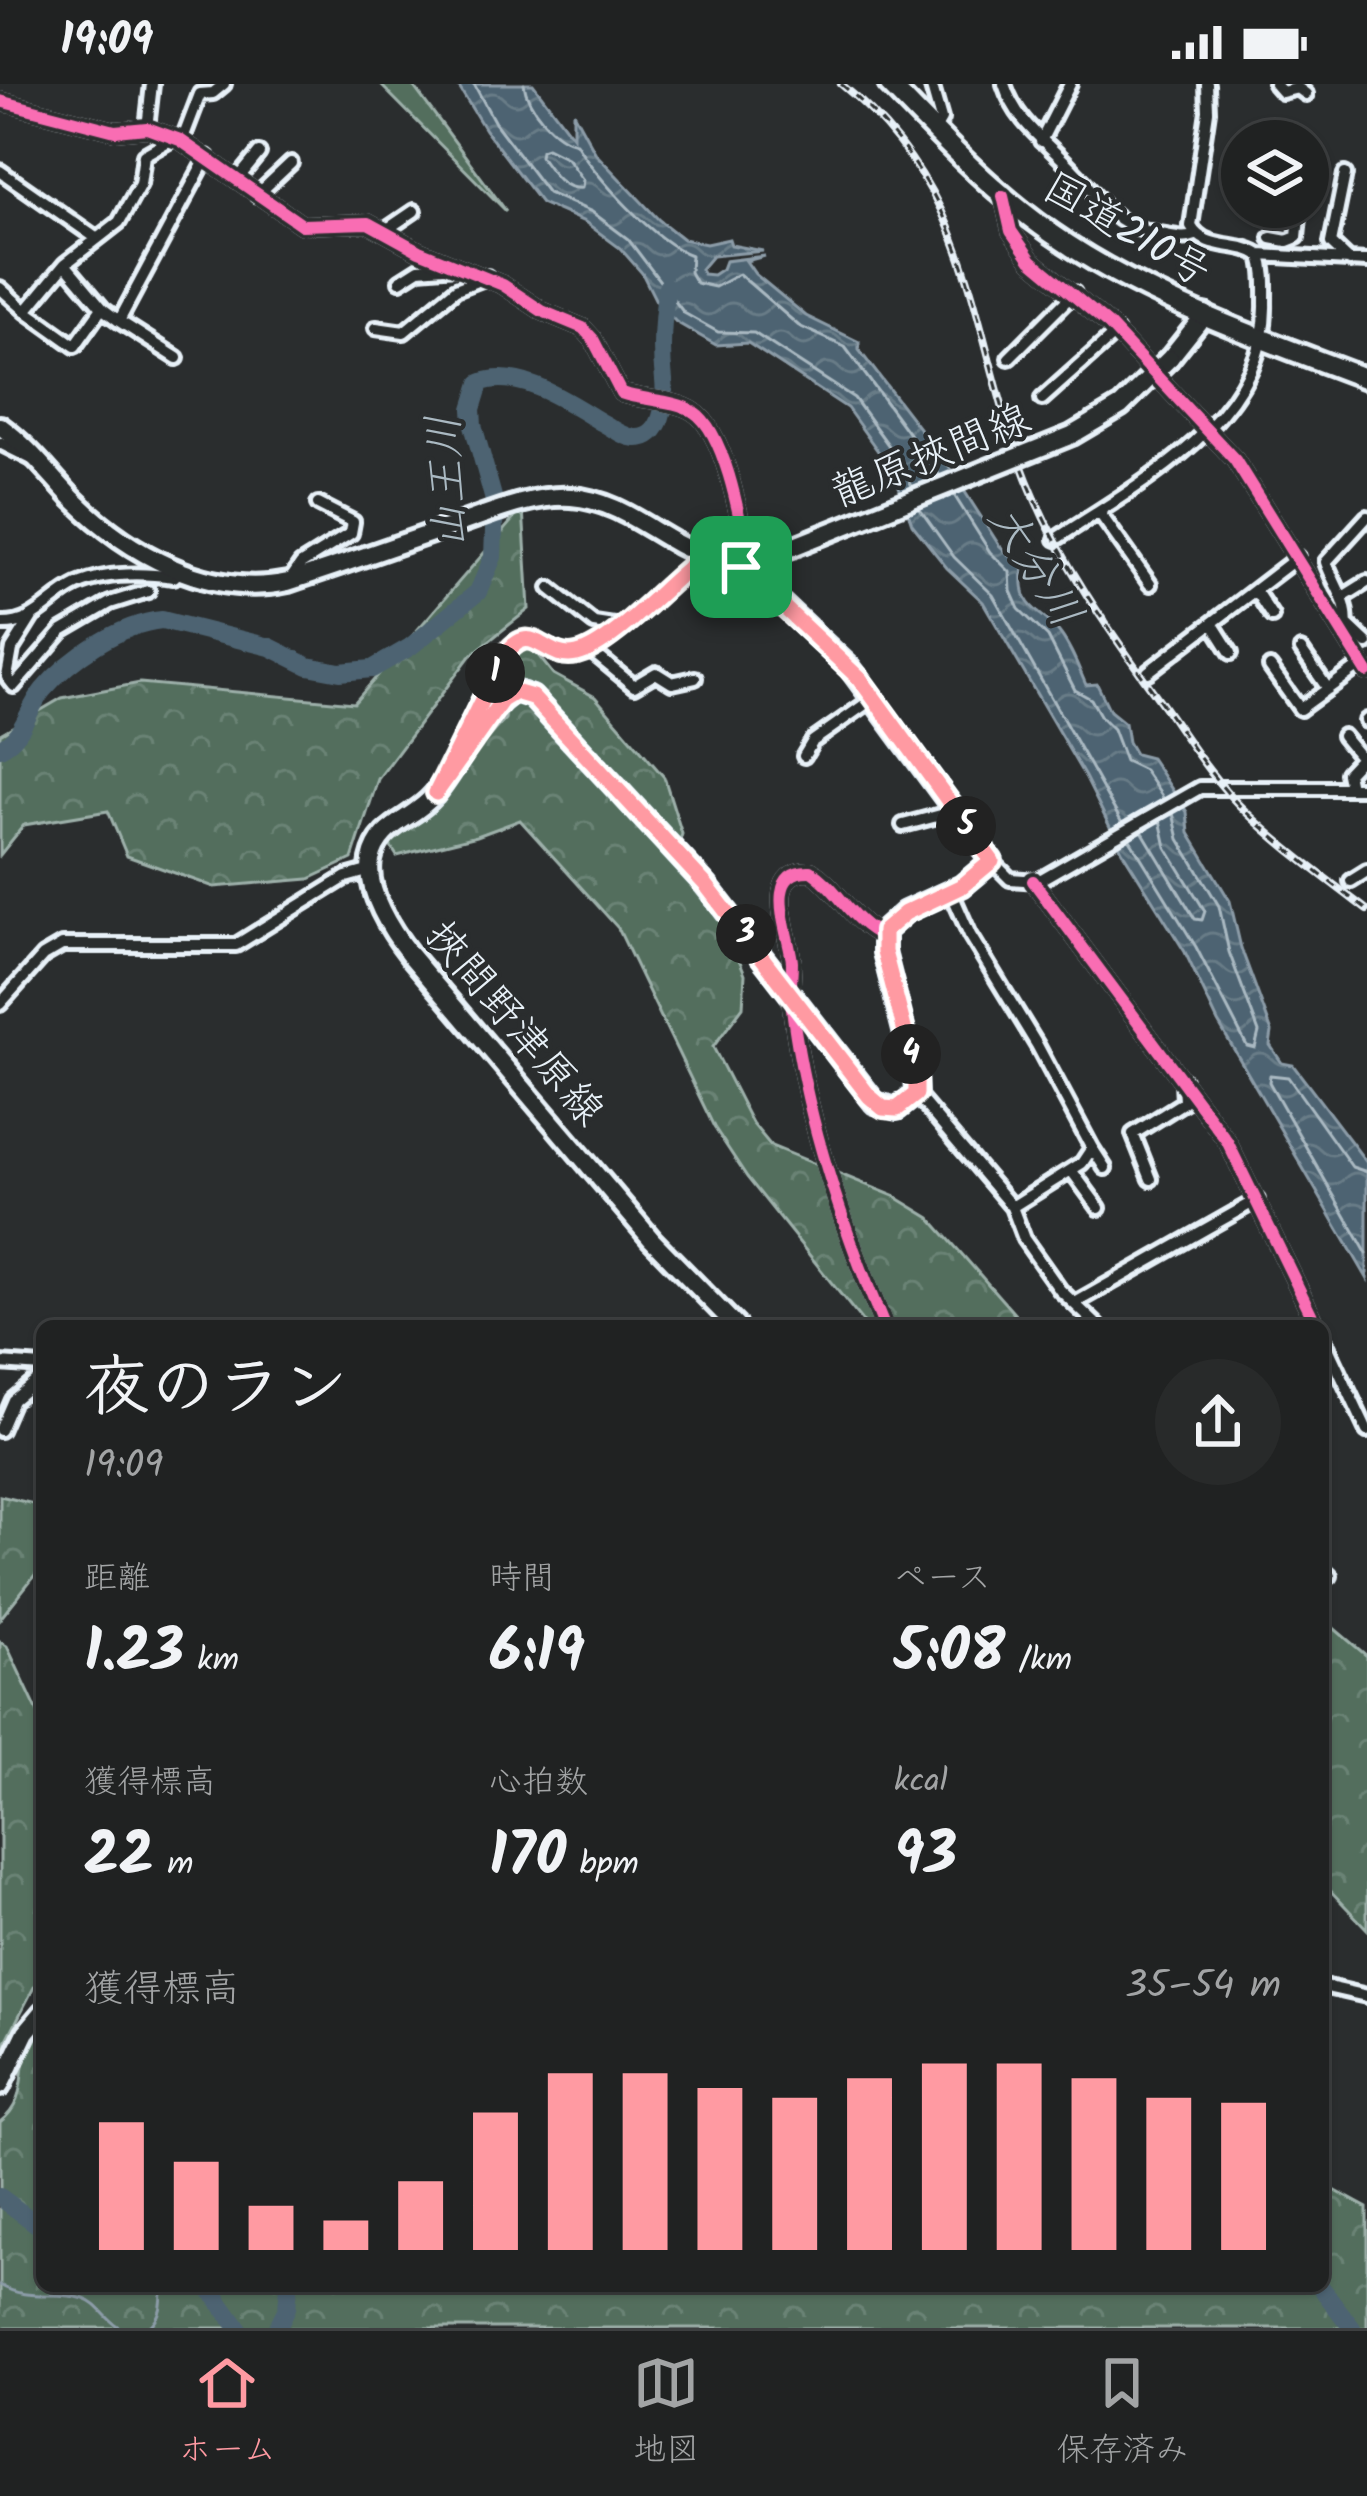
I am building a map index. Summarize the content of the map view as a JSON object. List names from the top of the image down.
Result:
{
  "streets": {
    "highway": ["国道210号"],
    "main road": ["龍原挾間線", "挾間野津原線"]
  },
  "crossings": [
    ["国道210号", "龍原挾間線"]
  ],
  "water": ["山王川", "大分川"],
  "page": {
    "status": "19:09",
    "pins": [
      "1",
      "5",
      "3",
      "4"
    ],
    "heading": ["夜のラン", "19:09"],
    "stats": [
      ["距離", "1.23 km"],
      ["時間", "6:19"],
      ["ペース", "5:08 /km"],
      ["獲得標高", "22 m"],
      ["心拍数", "170 bpm"],
      ["kcal", "93"]
    ],
    "chart": ["獲得標高", "35–54 m"],
    "tabs": ["ホーム", "地図", "保存済み"]
  }
}
